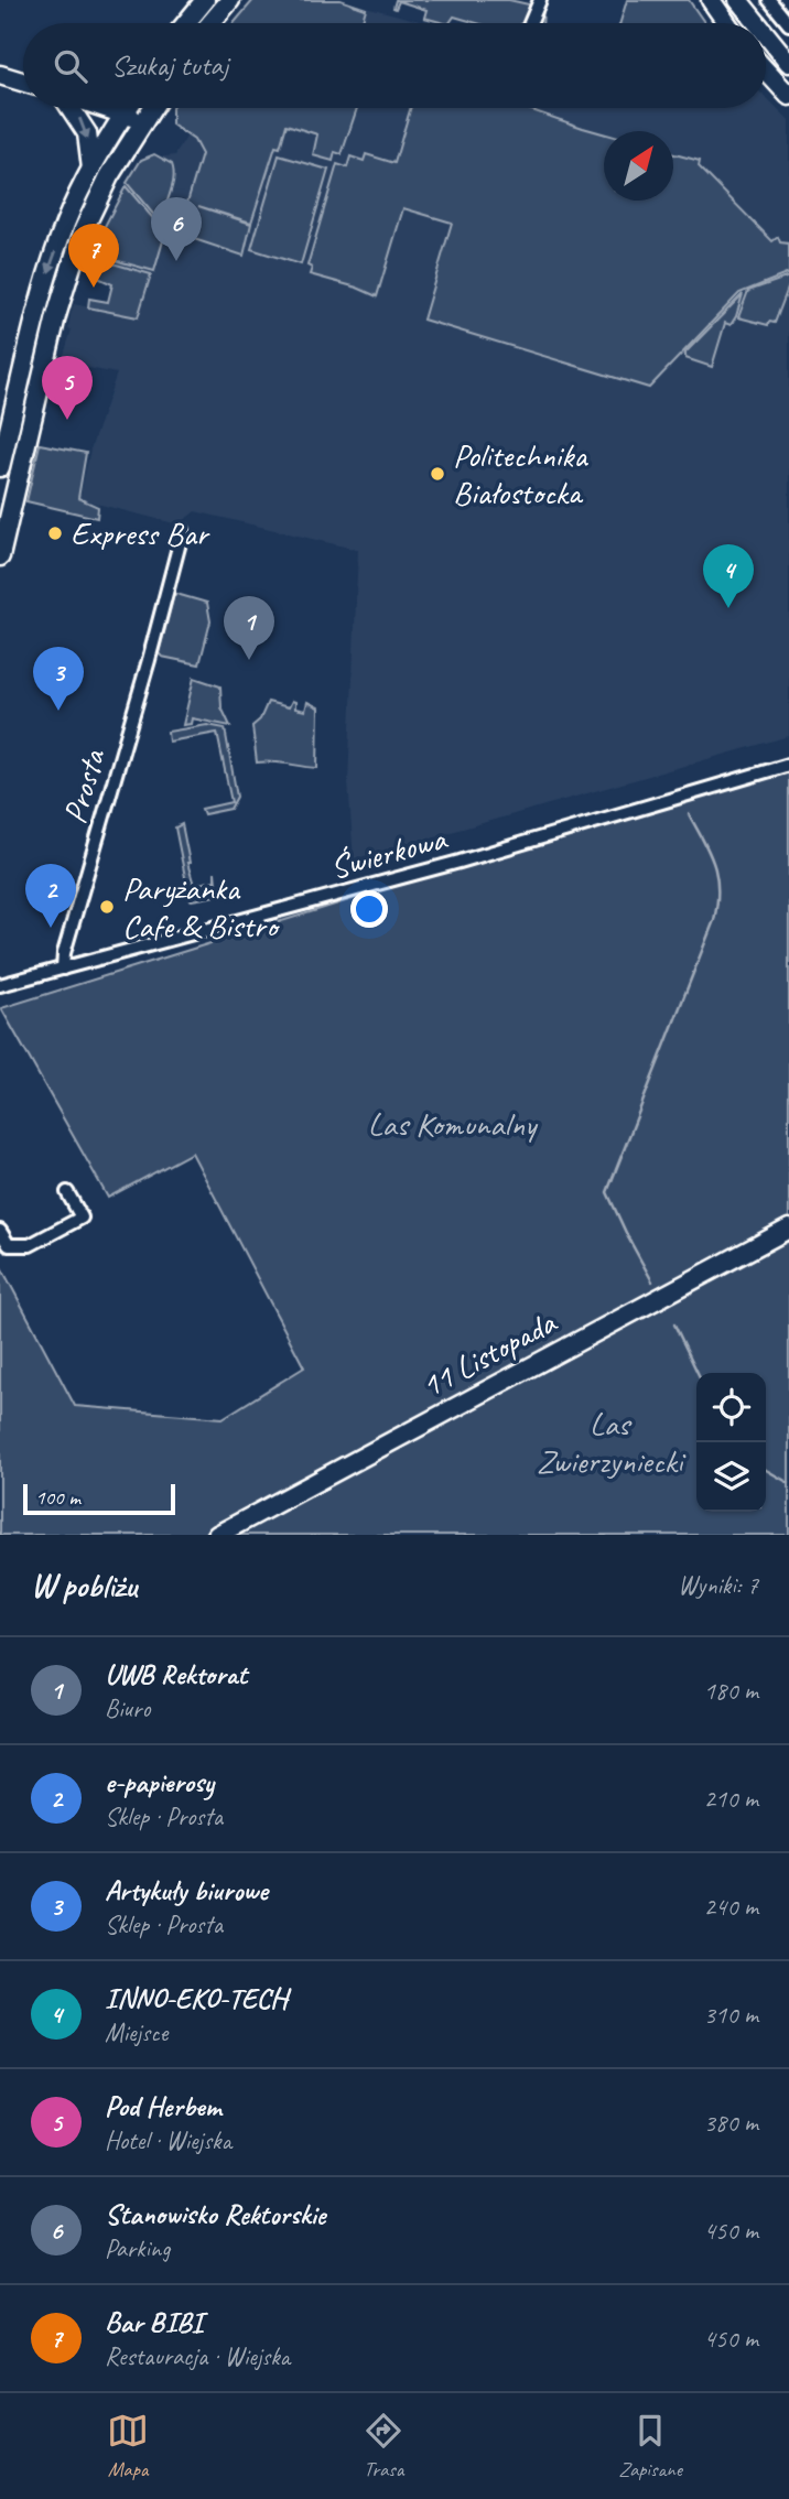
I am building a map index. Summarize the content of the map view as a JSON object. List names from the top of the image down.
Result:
{
  "streets": {
    "main road": ["11 Listopada"],
    "street": ["Prosta", "Świerkowa"]
  },
  "crossings": [
    ["Prosta", "Świerkowa"]
  ],
  "parks": ["Las Komunalny", "Las Zwierzyniecki"],
  "places": ["Politechnika Białostocka", "Express Bar", "Paryżanka Cafe & Bistro"],
  "scale_bar": "100 m",
  "north": "top right",
  "page": {
    "search": "Szukaj tutaj",
    "pins": [
      "6",
      "7",
      "5",
      "4",
      "1",
      "3",
      "2"
    ],
    "scale": "100 m",
    "heading": ["W pobliżu", "Wyniki: 7"],
    "list": [
      {
        "mark": "1",
        "name": "UWB Rektorat",
        "note": "Biuro",
        "value": "180 m"
      },
      {
        "mark": "2",
        "name": "e-papierosy",
        "note": "Sklep · Prosta",
        "value": "210 m"
      },
      {
        "mark": "3",
        "name": "Artykuły biurowe",
        "note": "Sklep · Prosta",
        "value": "240 m"
      },
      {
        "mark": "4",
        "name": "INNO-EKO-TECH",
        "note": "Miejsce",
        "value": "310 m"
      },
      {
        "mark": "5",
        "name": "Pod Herbem",
        "note": "Hotel · Wiejska",
        "value": "380 m"
      },
      {
        "mark": "6",
        "name": "Stanowisko Rektorskie",
        "note": "Parking",
        "value": "450 m"
      },
      {
        "mark": "7",
        "name": "Bar BIBI",
        "note": "Restauracja · Wiejska",
        "value": "450 m"
      }
    ],
    "nav": ["Mapa", "Trasa", "Zapisane"]
  }
}
